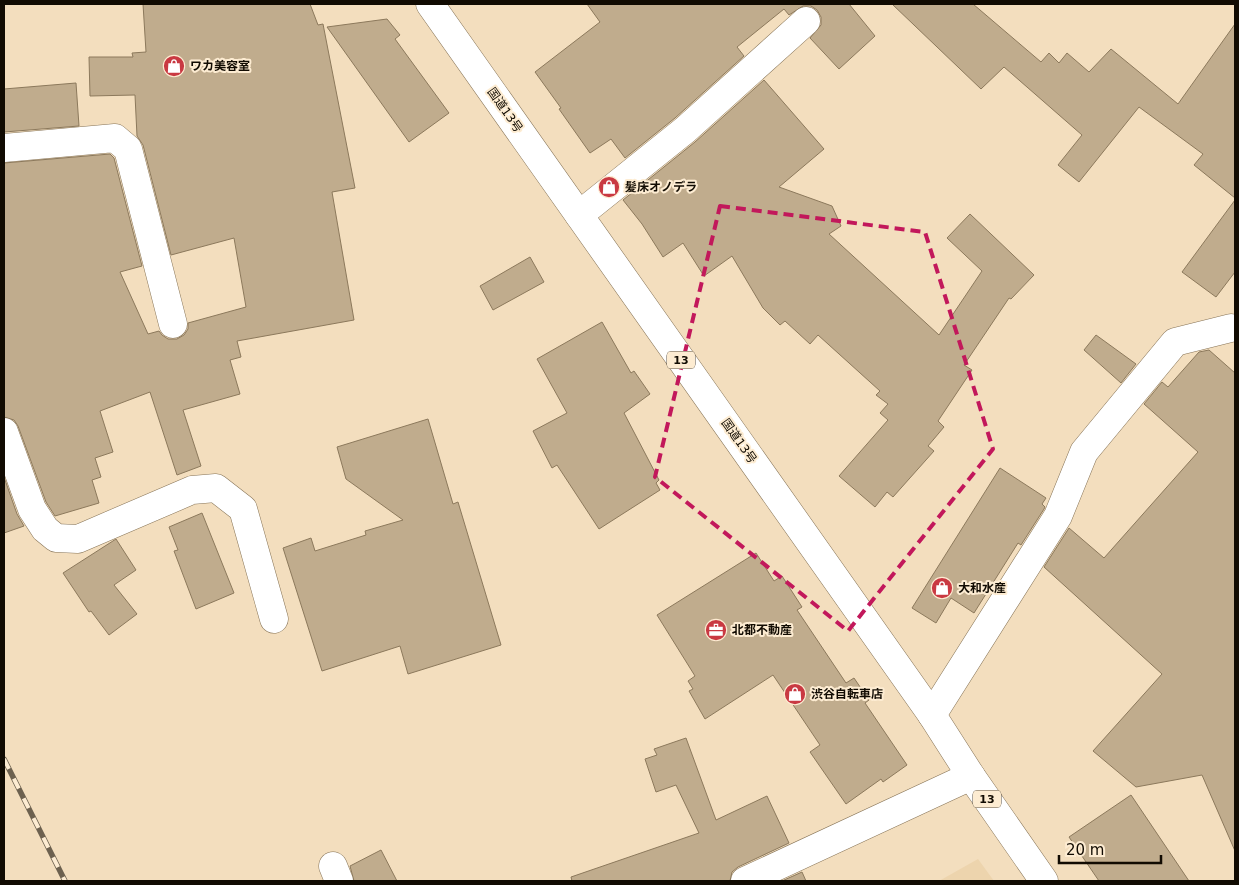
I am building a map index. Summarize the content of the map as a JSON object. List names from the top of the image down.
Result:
{
  "streets": {
    "main road": ["国道13号", "13"]
  },
  "places": {
    "shop": [
      "ワカ美容室",
      "髪床オノデラ",
      "大和水産",
      "渋谷自転車店"
    ],
    "office": ["北都不動産"]
  },
  "scale_bar": "20 m"
}
